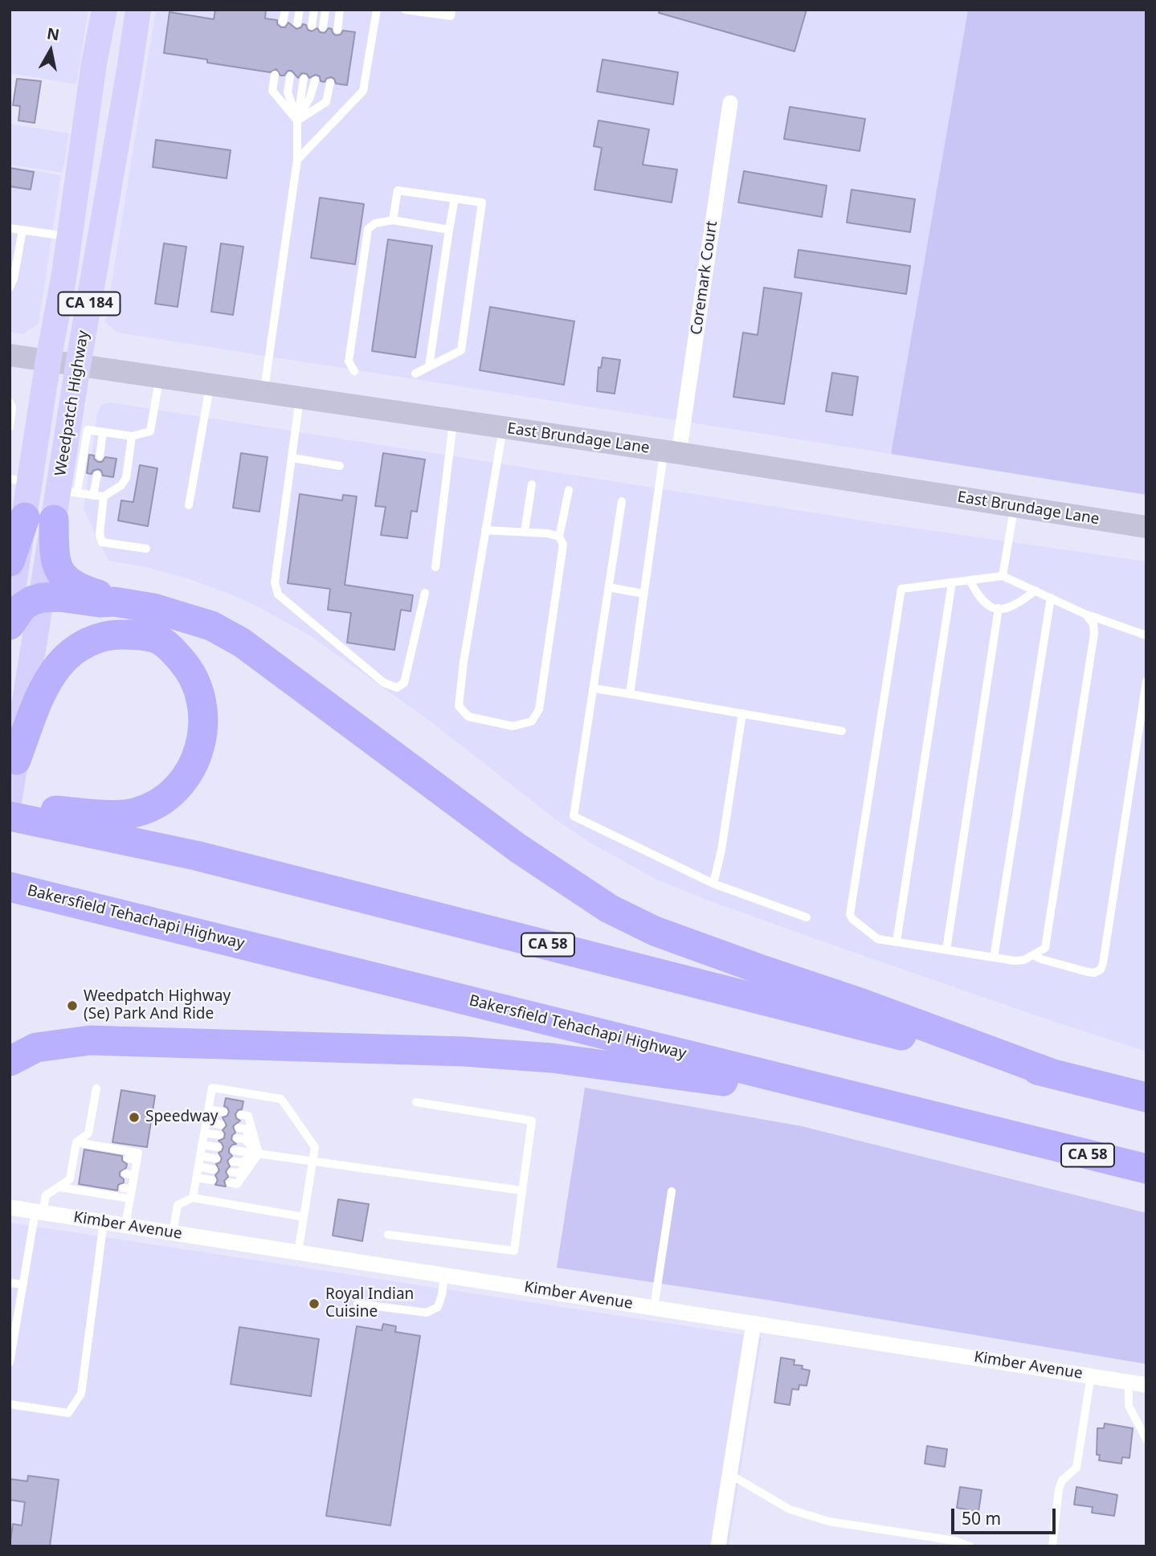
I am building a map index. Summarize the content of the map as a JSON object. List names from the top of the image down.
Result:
{
  "streets": {
    "highway": ["Bakersfield Tehachapi Highway", "CA 58"],
    "main road": ["CA 184", "Weedpatch Highway", "East Brundage Lane"],
    "street": ["Coremark Court", "Kimber Avenue"]
  },
  "crossings": [
    ["Coremark Court", "East Brundage Lane"],
    ["Weedpatch Highway", "East Brundage Lane"]
  ],
  "places": ["Weedpatch Highway (Se) Park And Ride", "Speedway", "Royal Indian Cuisine"],
  "scale_bar": "50 m",
  "north": "top"
}
